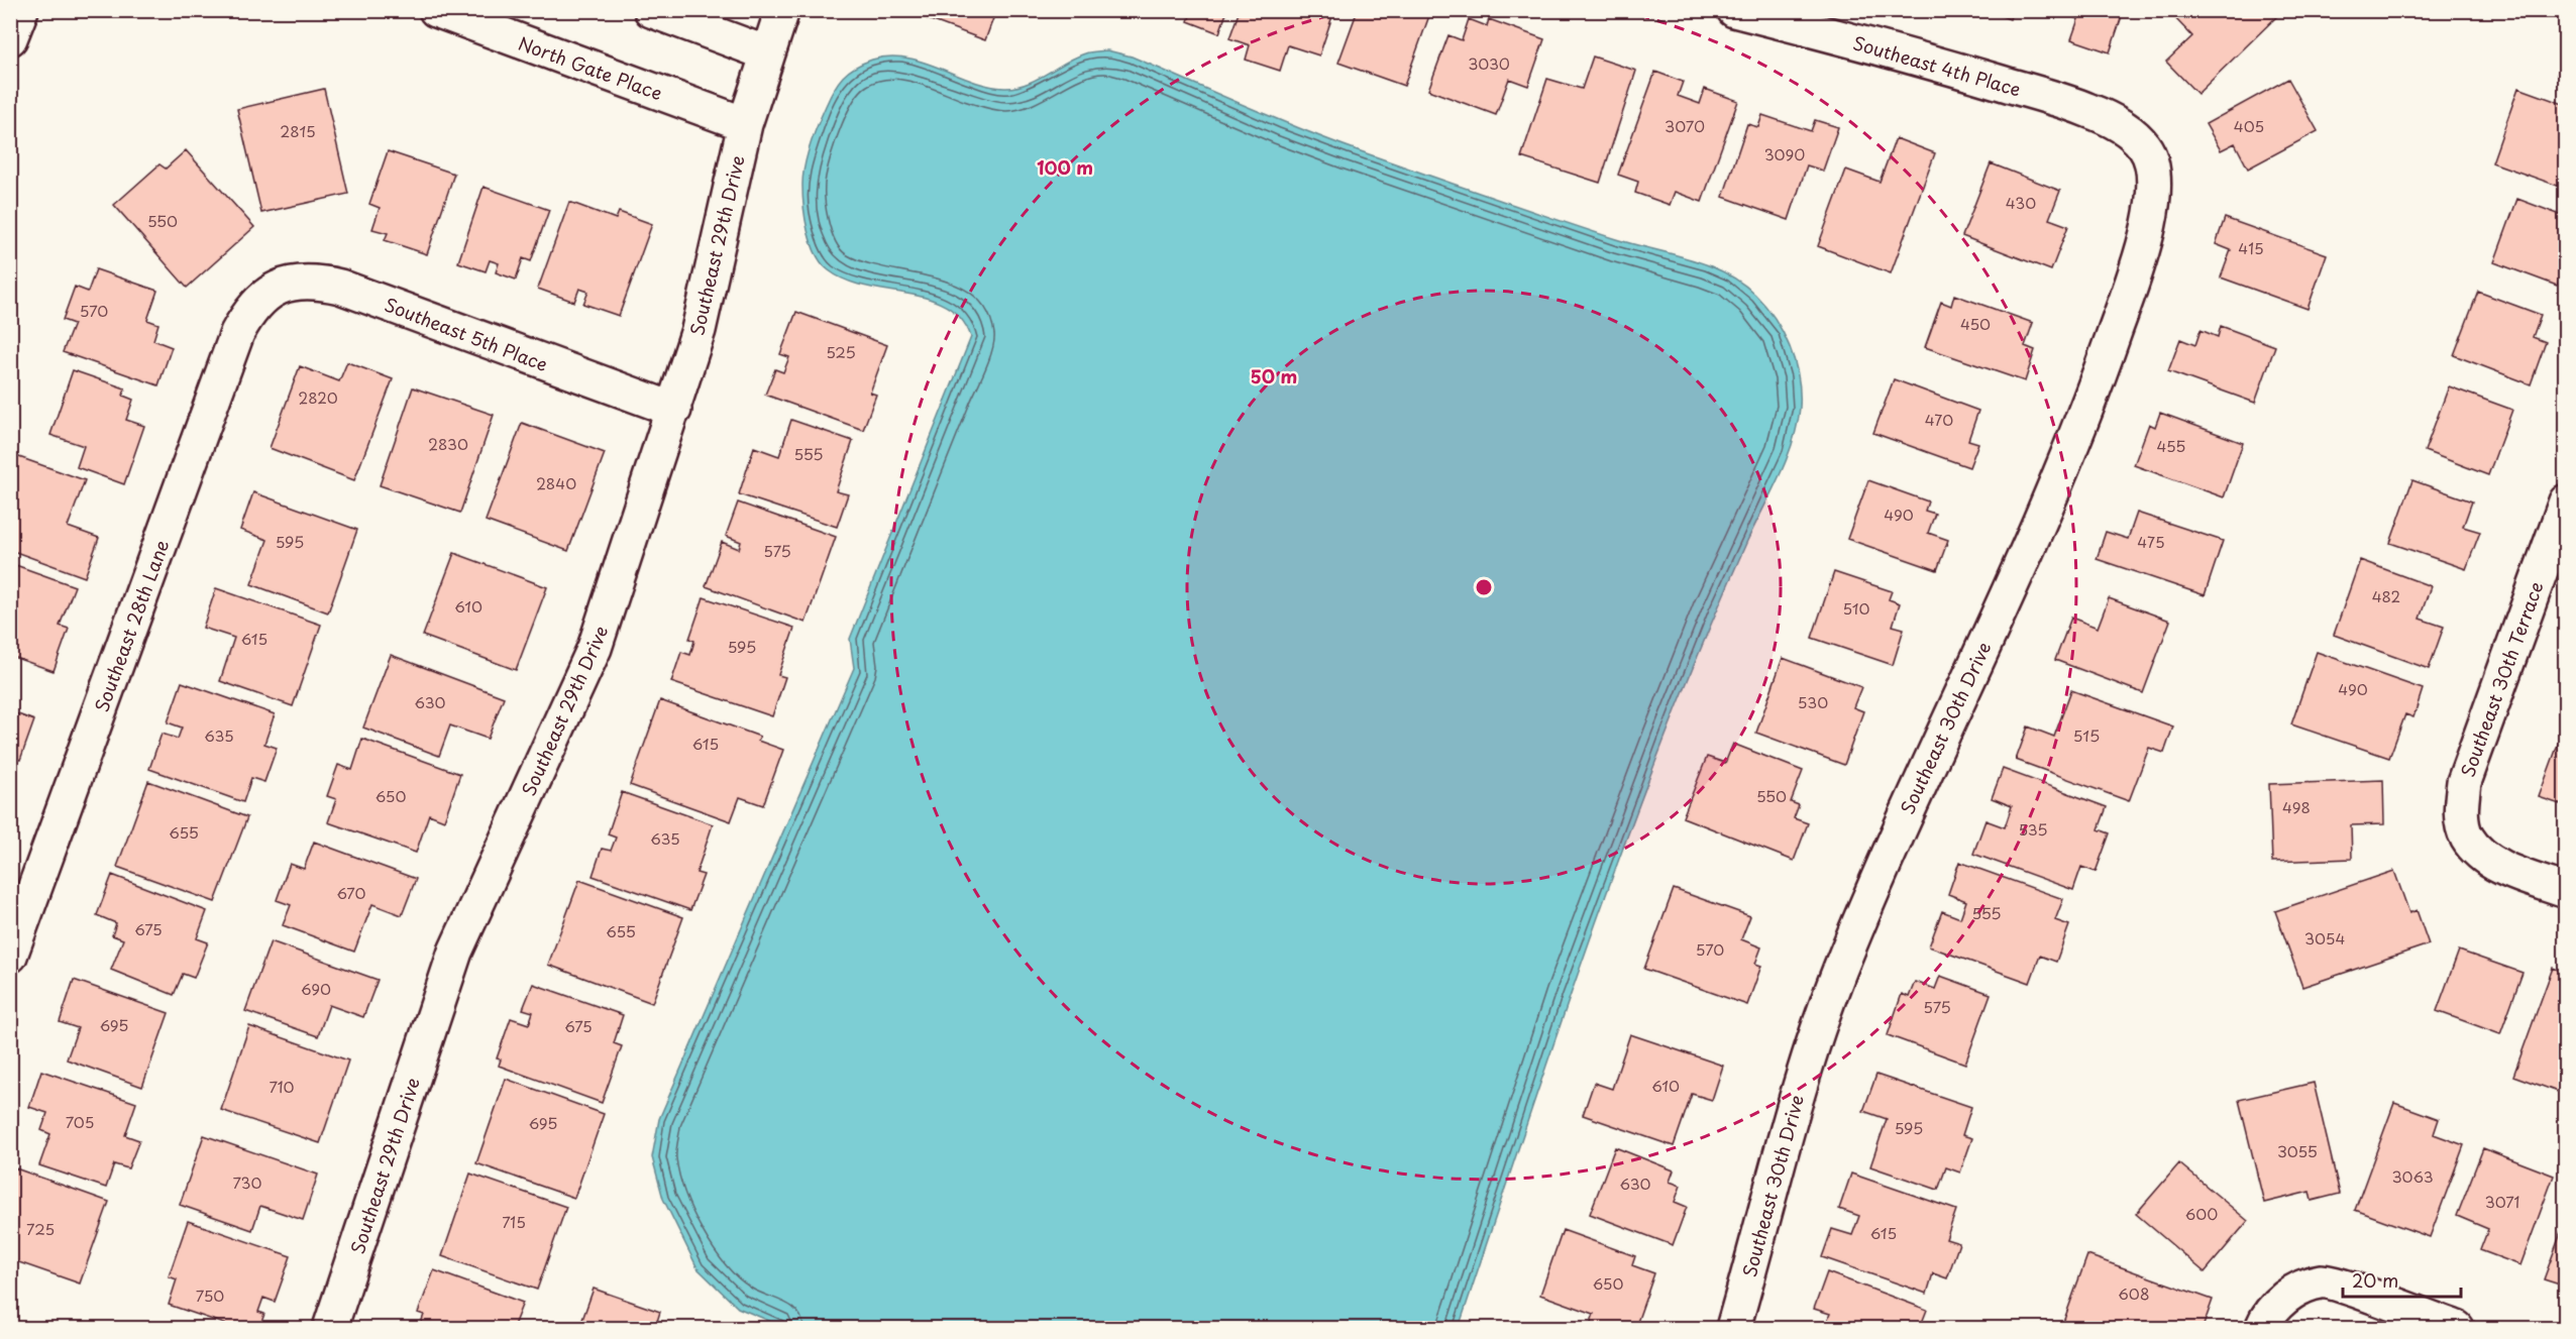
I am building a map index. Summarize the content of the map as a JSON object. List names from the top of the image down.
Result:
{
  "streets": {
    "street": [
      "Southeast 4th Place",
      "North Gate Place",
      "Southeast 29th Drive",
      "Southeast 5th Place",
      "Southeast 28th Lane",
      "Southeast 30th Terrace",
      "Southeast 30th Drive"
    ]
  },
  "crossings": [
    ["Southeast 4th Place", "Southeast 30th Drive"],
    ["North Gate Place", "Southeast 29th Drive"],
    ["Southeast 29th Drive", "Southeast 5th Place"],
    ["Southeast 5th Place", "Southeast 28th Lane"]
  ],
  "house_numbers": [
    "3030",
    "3070",
    "405",
    "2815",
    "3090",
    "430",
    "550",
    "415",
    "570",
    "450",
    "525",
    "2820",
    "470",
    "2830",
    "455",
    "555",
    "2840",
    "490",
    "595",
    "475",
    "575",
    "482",
    "610",
    "510",
    "615",
    "595",
    "490",
    "630",
    "530",
    "635",
    "515",
    "615",
    "650",
    "550",
    "498",
    "535",
    "655",
    "635",
    "670",
    "555",
    "675",
    "655",
    "3054",
    "570",
    "690",
    "575",
    "695",
    "675",
    "610",
    "710",
    "705",
    "695",
    "595",
    "3055",
    "3063",
    "730",
    "630",
    "3071",
    "600",
    "715",
    "725",
    "615",
    "650",
    "608",
    "750"
  ],
  "scale_bar": "20 m",
  "rings": ["100 m", "50 m"]
}
